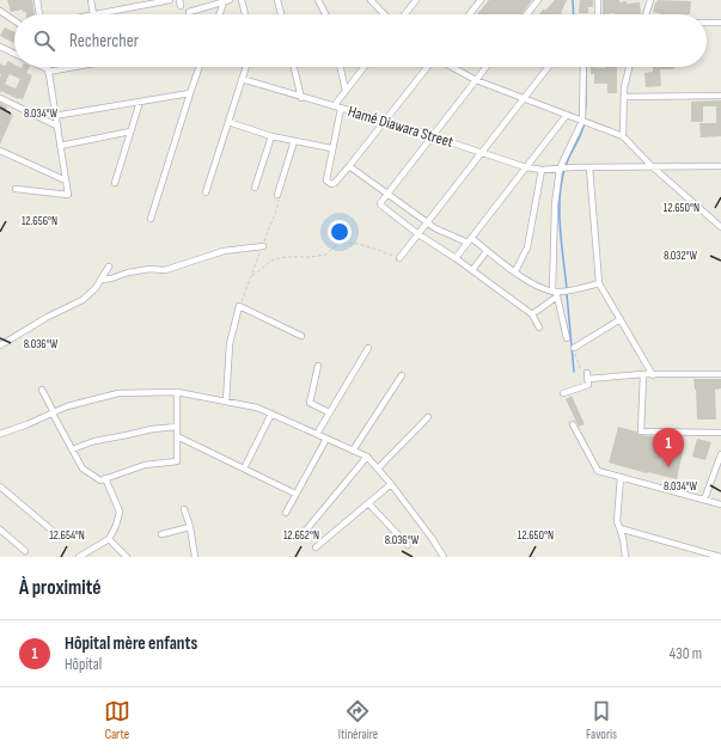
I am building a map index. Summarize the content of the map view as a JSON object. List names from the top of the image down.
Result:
{
  "streets": {
    "street": ["Hamé Diawara Street"]
  },
  "page": {
    "search": "Rechercher",
    "pins": "1",
    "heading": "À proximité",
    "list": [
      {
        "mark": "1",
        "name": "Hôpital mère enfants",
        "note": "Hôpital",
        "value": "430 m"
      }
    ],
    "nav": ["Carte", "Itinéraire", "Favoris"]
  },
  "coordinates": [
    "8.034°W",
    "12.650°N",
    "12.656°N",
    "8.032°W",
    "8.036°W",
    "12.654°N",
    "12.652°N"
  ]
}
